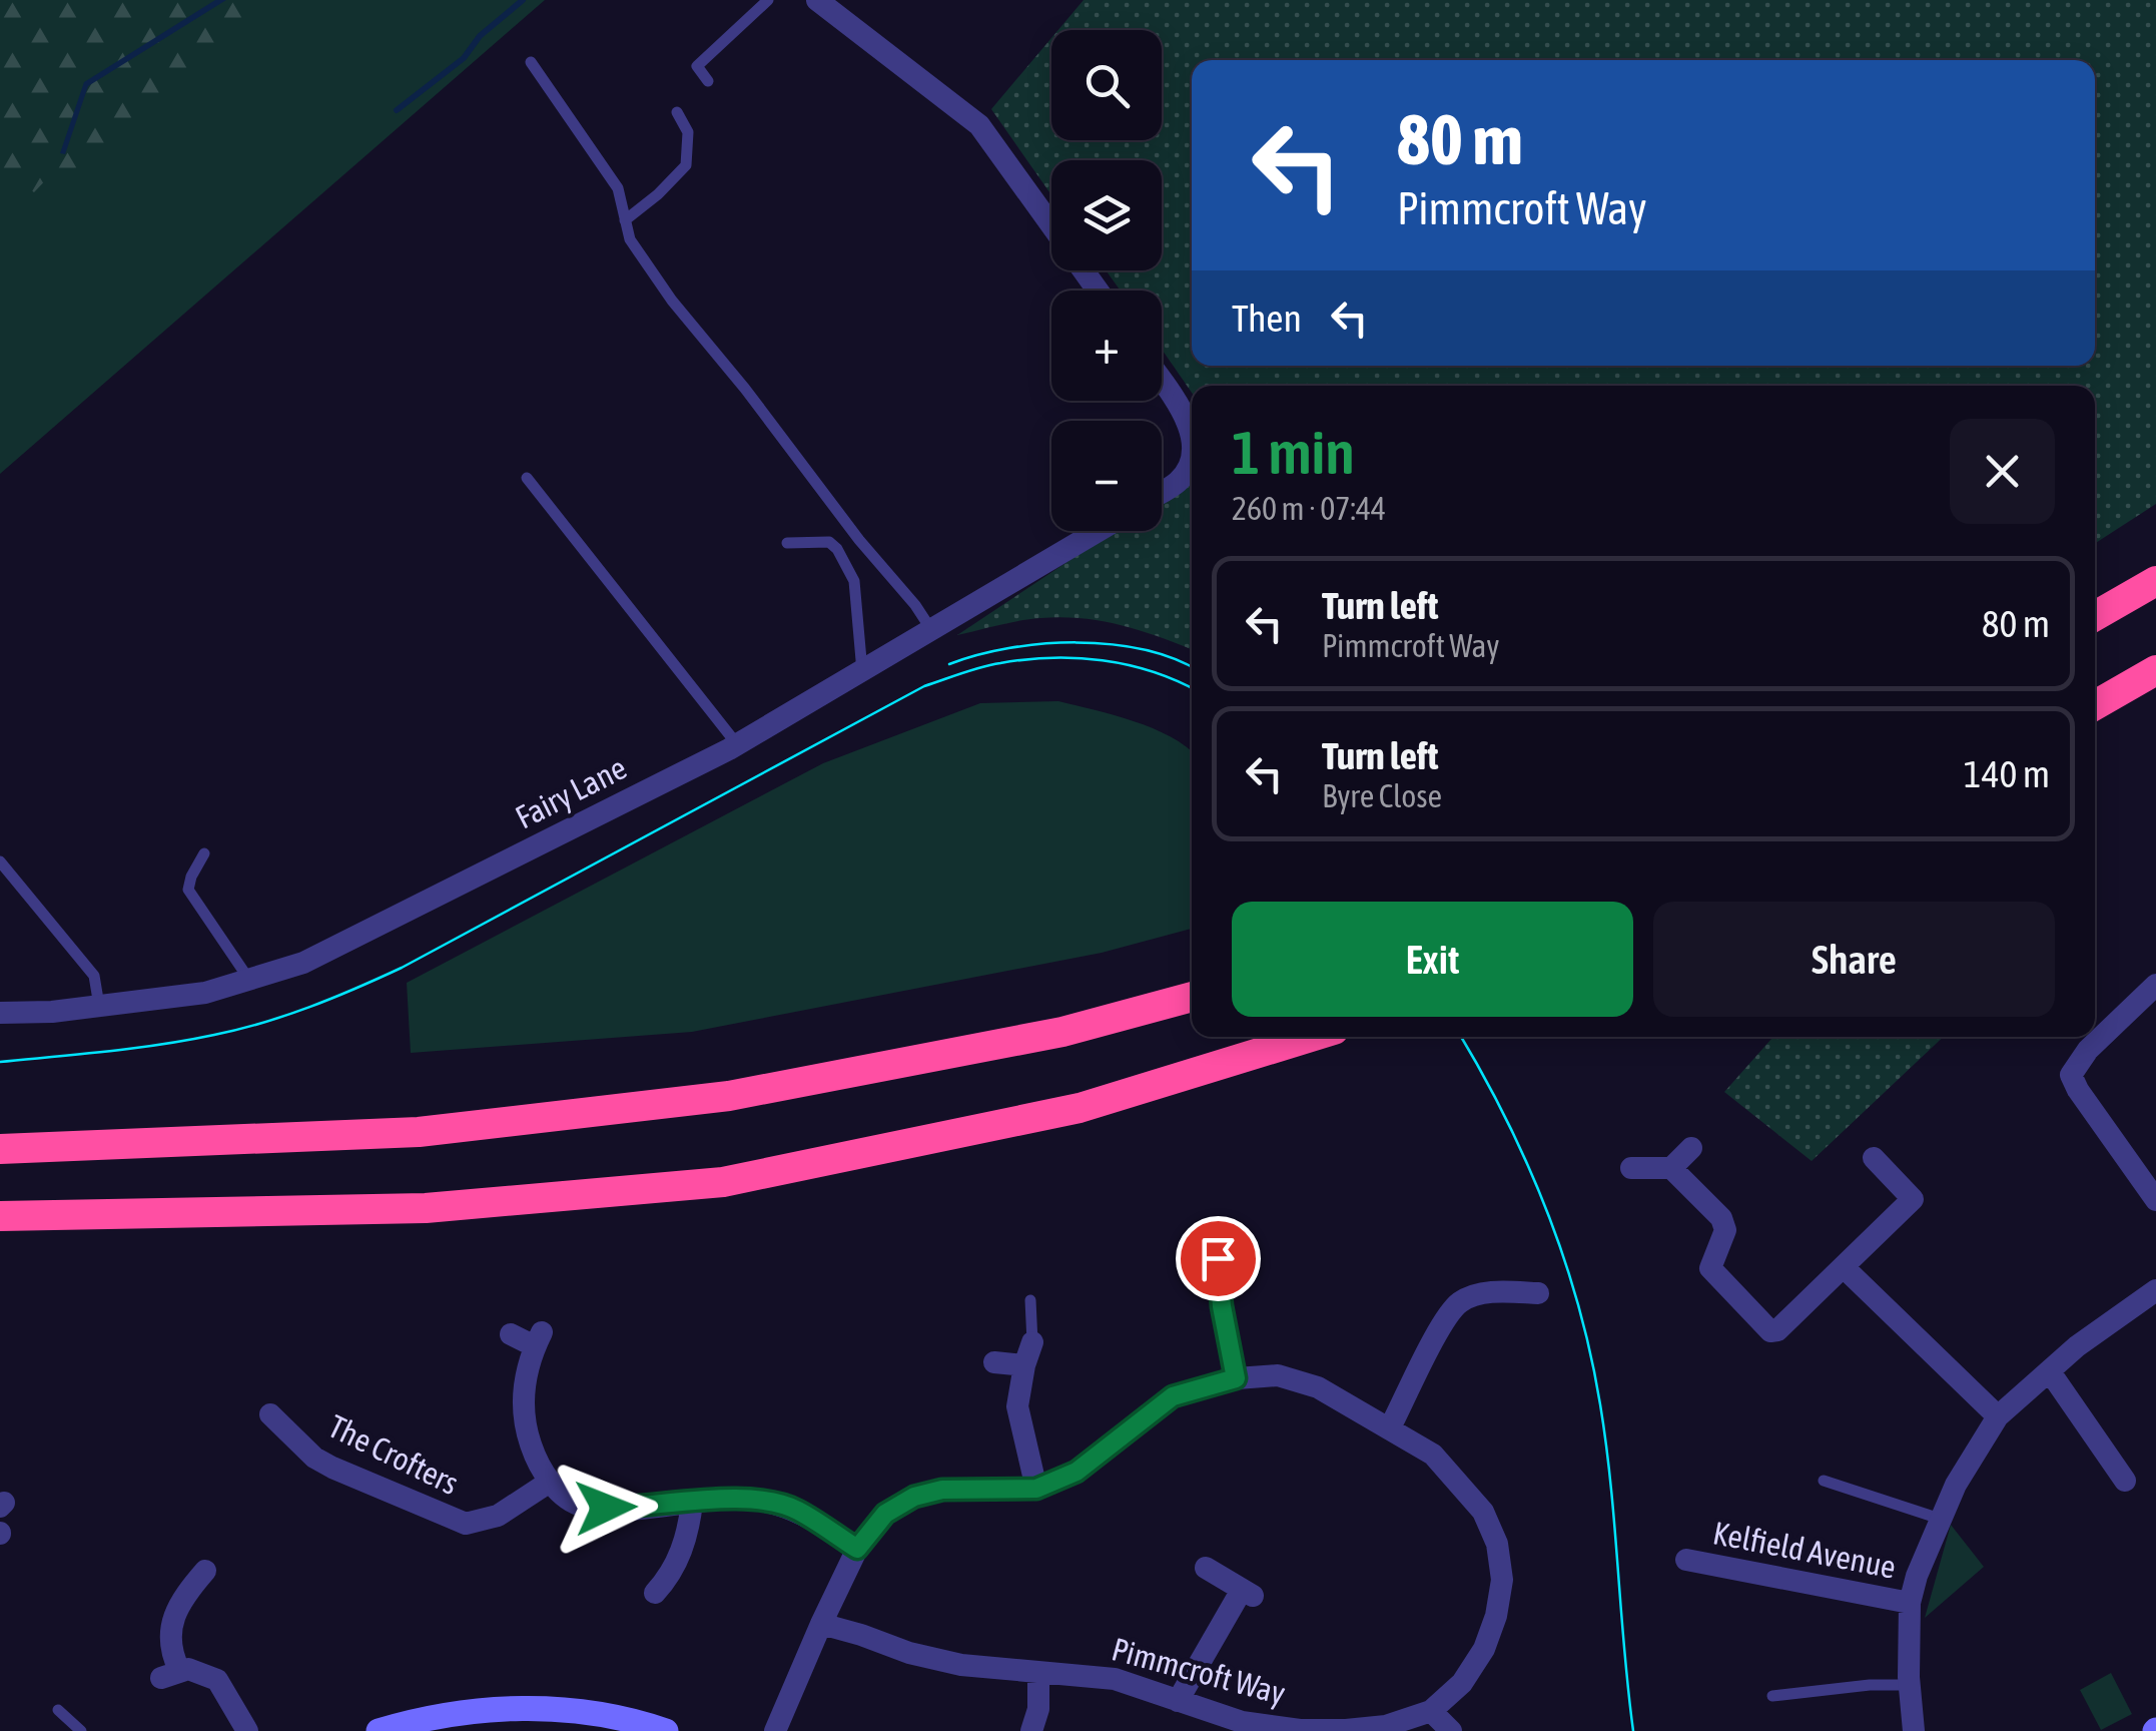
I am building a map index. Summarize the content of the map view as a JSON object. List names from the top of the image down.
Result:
{
  "streets": {
    "street": [
      "Fairy Lane",
      "The Crofters",
      "Kelfield Avenue",
      "Pimmcroft Way"
    ]
  },
  "page": {
    "map_buttons": ["+", "−"],
    "turn": ["80 m", "Pimmcroft Way"],
    "then": "Then",
    "heading": ["1 min", "260 m · 07:44"],
    "list": [
      {
        "name": "Turn left",
        "note": "Pimmcroft Way",
        "value": "80 m"
      },
      {
        "name": "Turn left",
        "note": "Byre Close",
        "value": "140 m"
      }
    ],
    "buttons": ["Exit", "Share"]
  }
}
